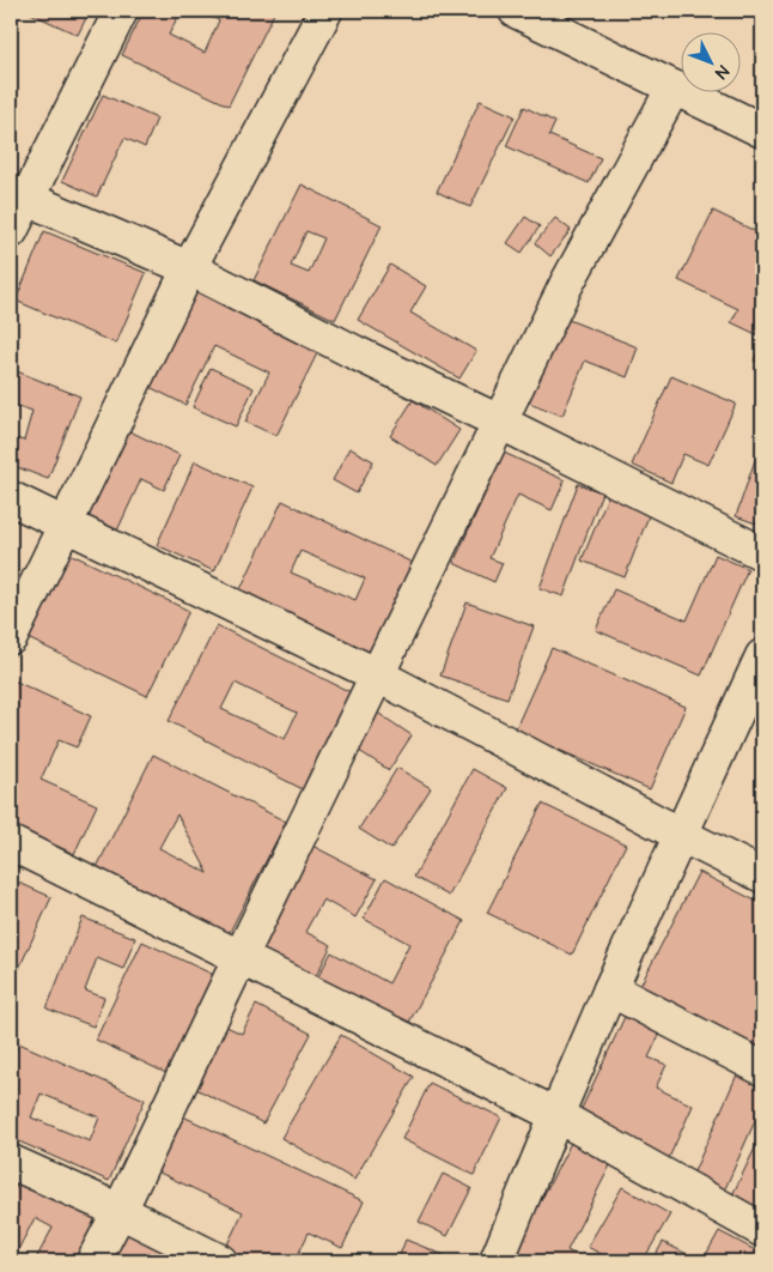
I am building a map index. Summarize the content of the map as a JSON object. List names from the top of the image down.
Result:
{
  "north": "bottom right"
}
